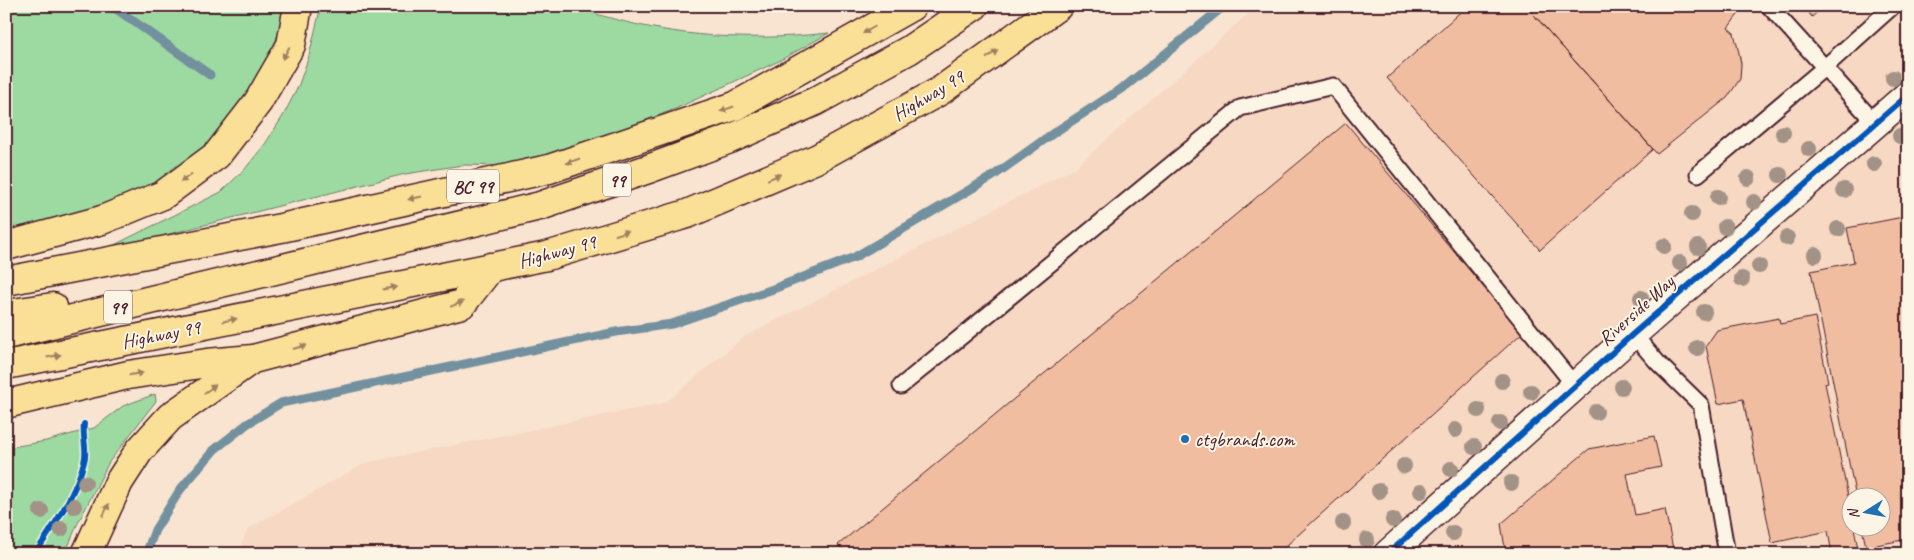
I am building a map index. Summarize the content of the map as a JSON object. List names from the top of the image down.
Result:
{
  "streets": {
    "highway": ["Highway 99", "99", "BC 99"],
    "street": ["Riverside Way"]
  },
  "places": ["ctgbrands.com"],
  "north": "left"
}
